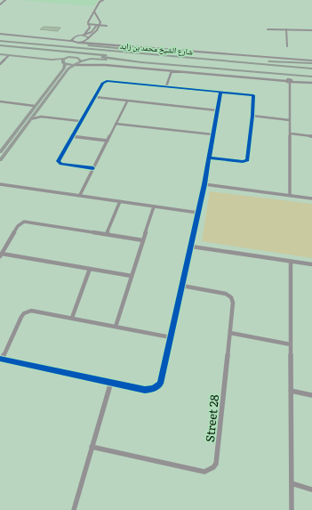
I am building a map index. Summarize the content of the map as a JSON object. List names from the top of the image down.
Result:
{
  "streets": {
    "highway": ["شارع الشيخ محمد بن زايد"],
    "street": ["Street 28"]
  }
}
